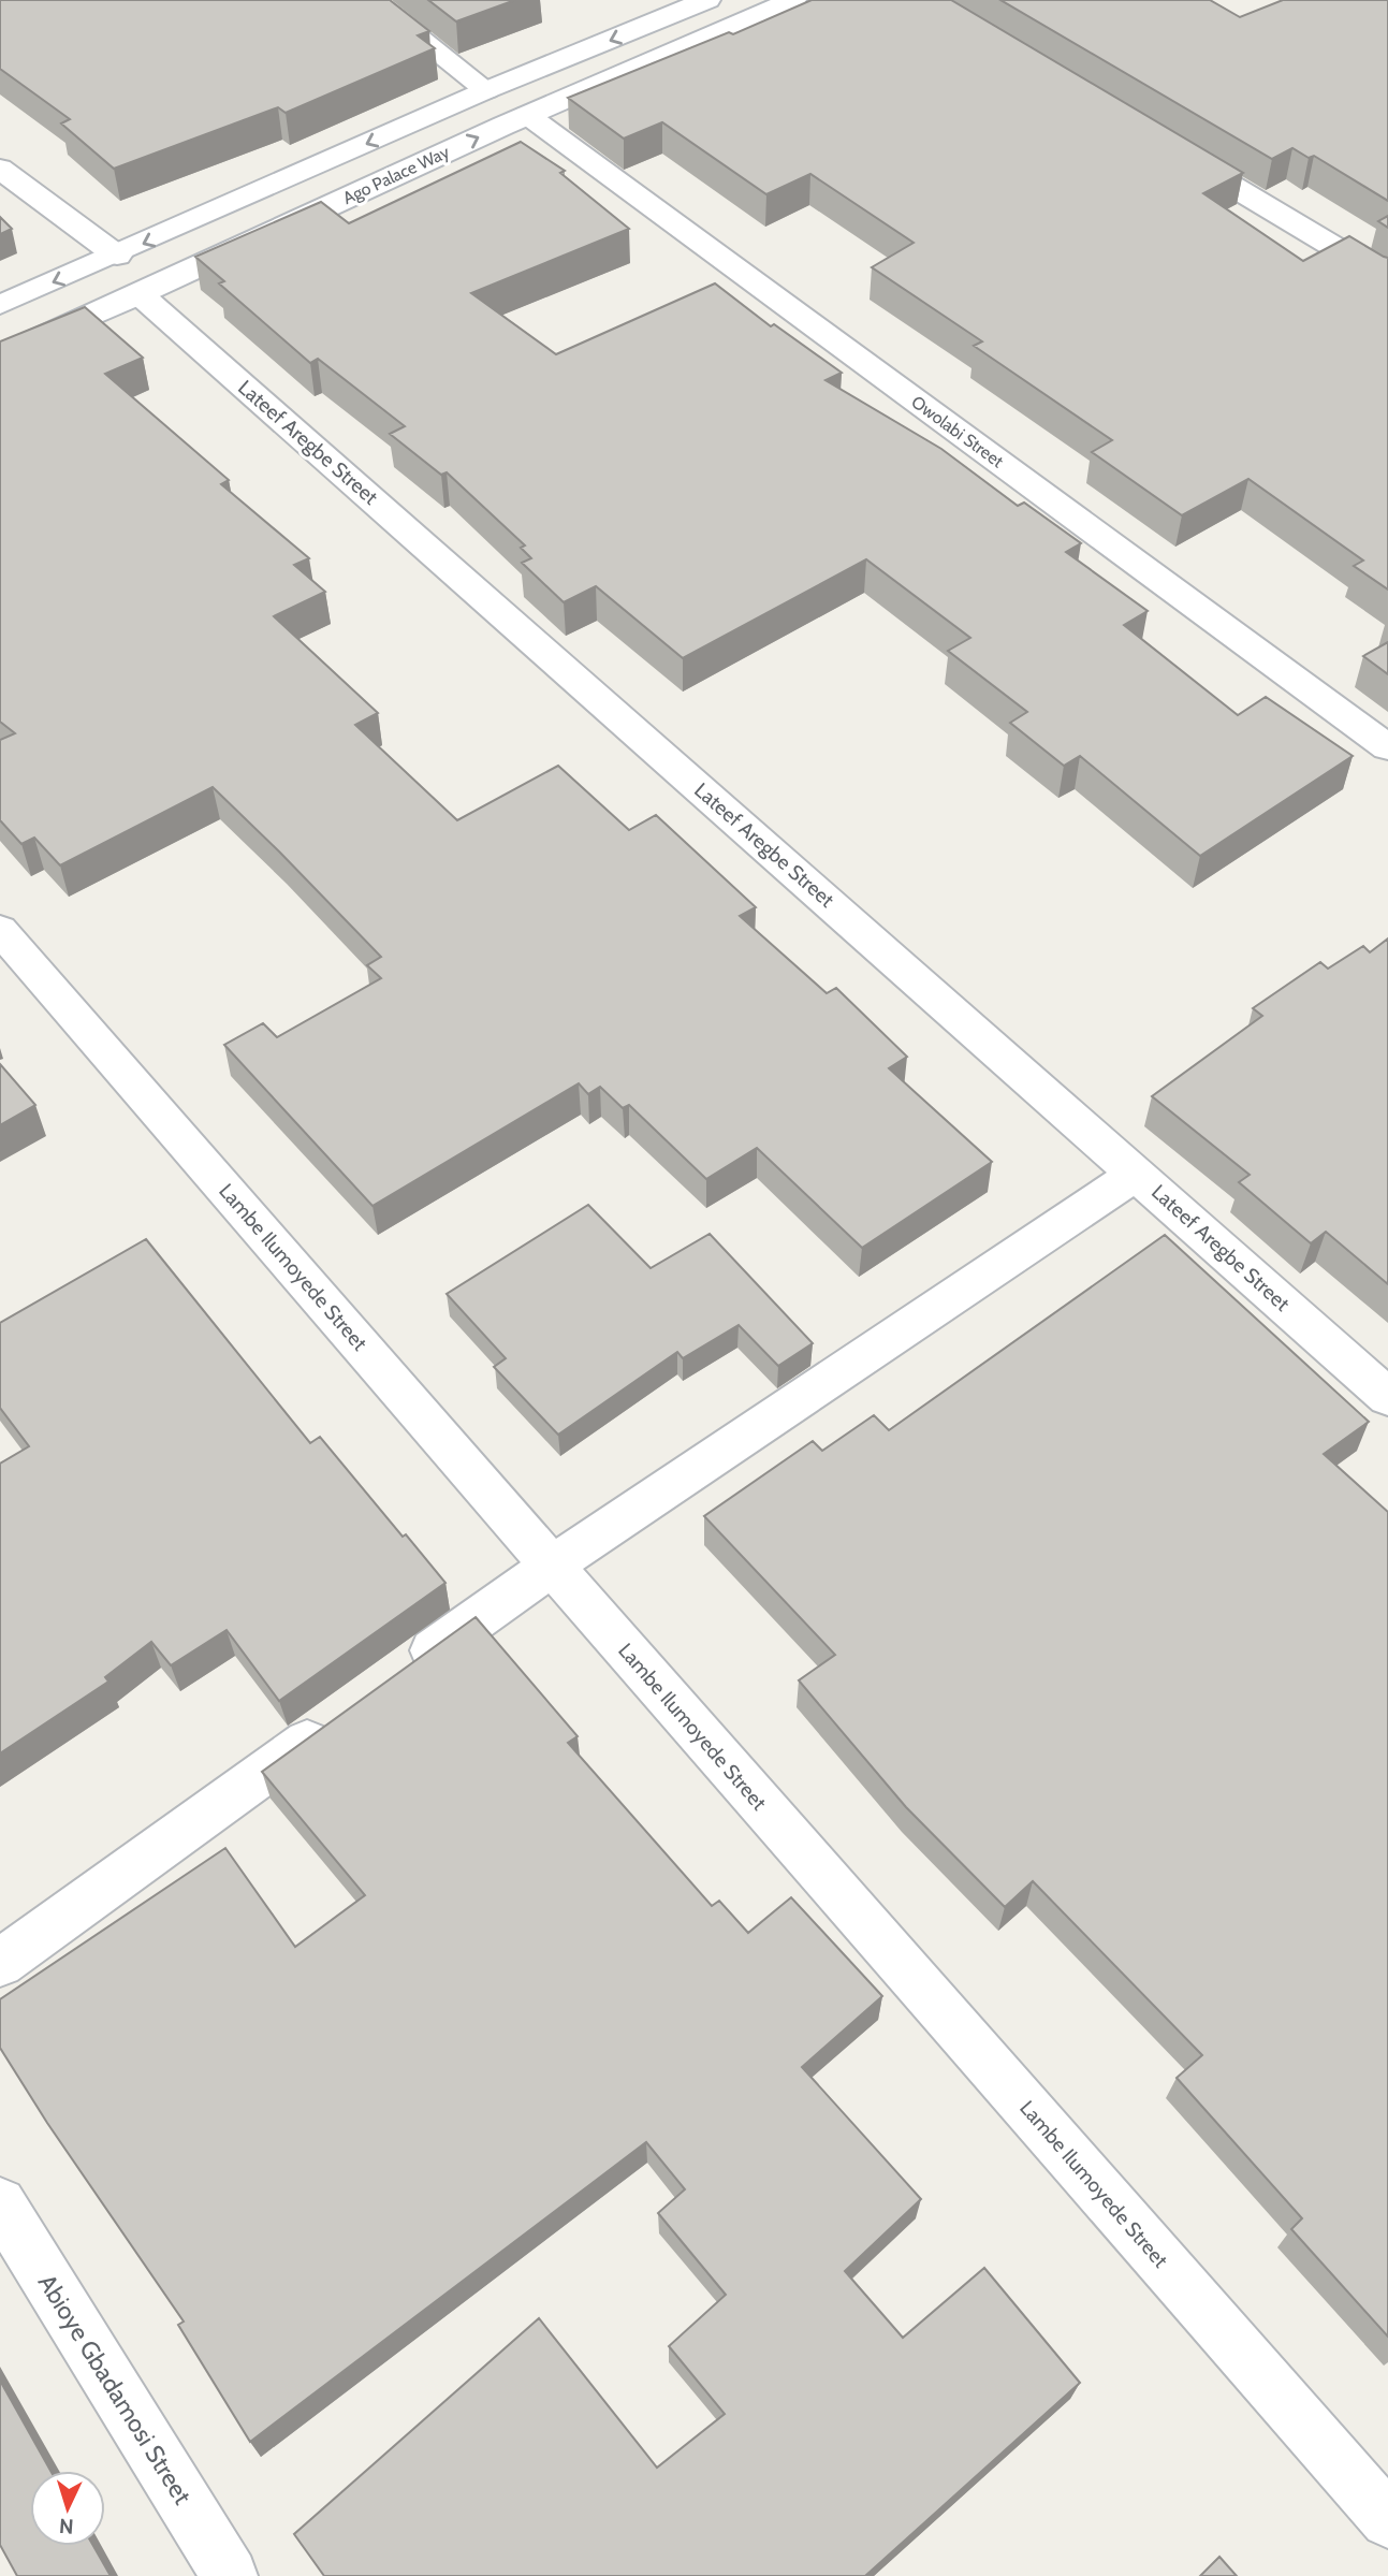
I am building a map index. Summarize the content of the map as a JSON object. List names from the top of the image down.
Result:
{
  "streets": {
    "street": [
      "Ago Palace Way",
      "Owolabi Street",
      "Lateef Aregbe Street",
      "Lambe Ilumoyede Street",
      "Abioye Gbadamosi Street"
    ]
  },
  "crossings": [
    ["Ago Palace Way", "Owolabi Street"],
    ["Ago Palace Way", "Lateef Aregbe Street"]
  ],
  "north": "bottom"
}
